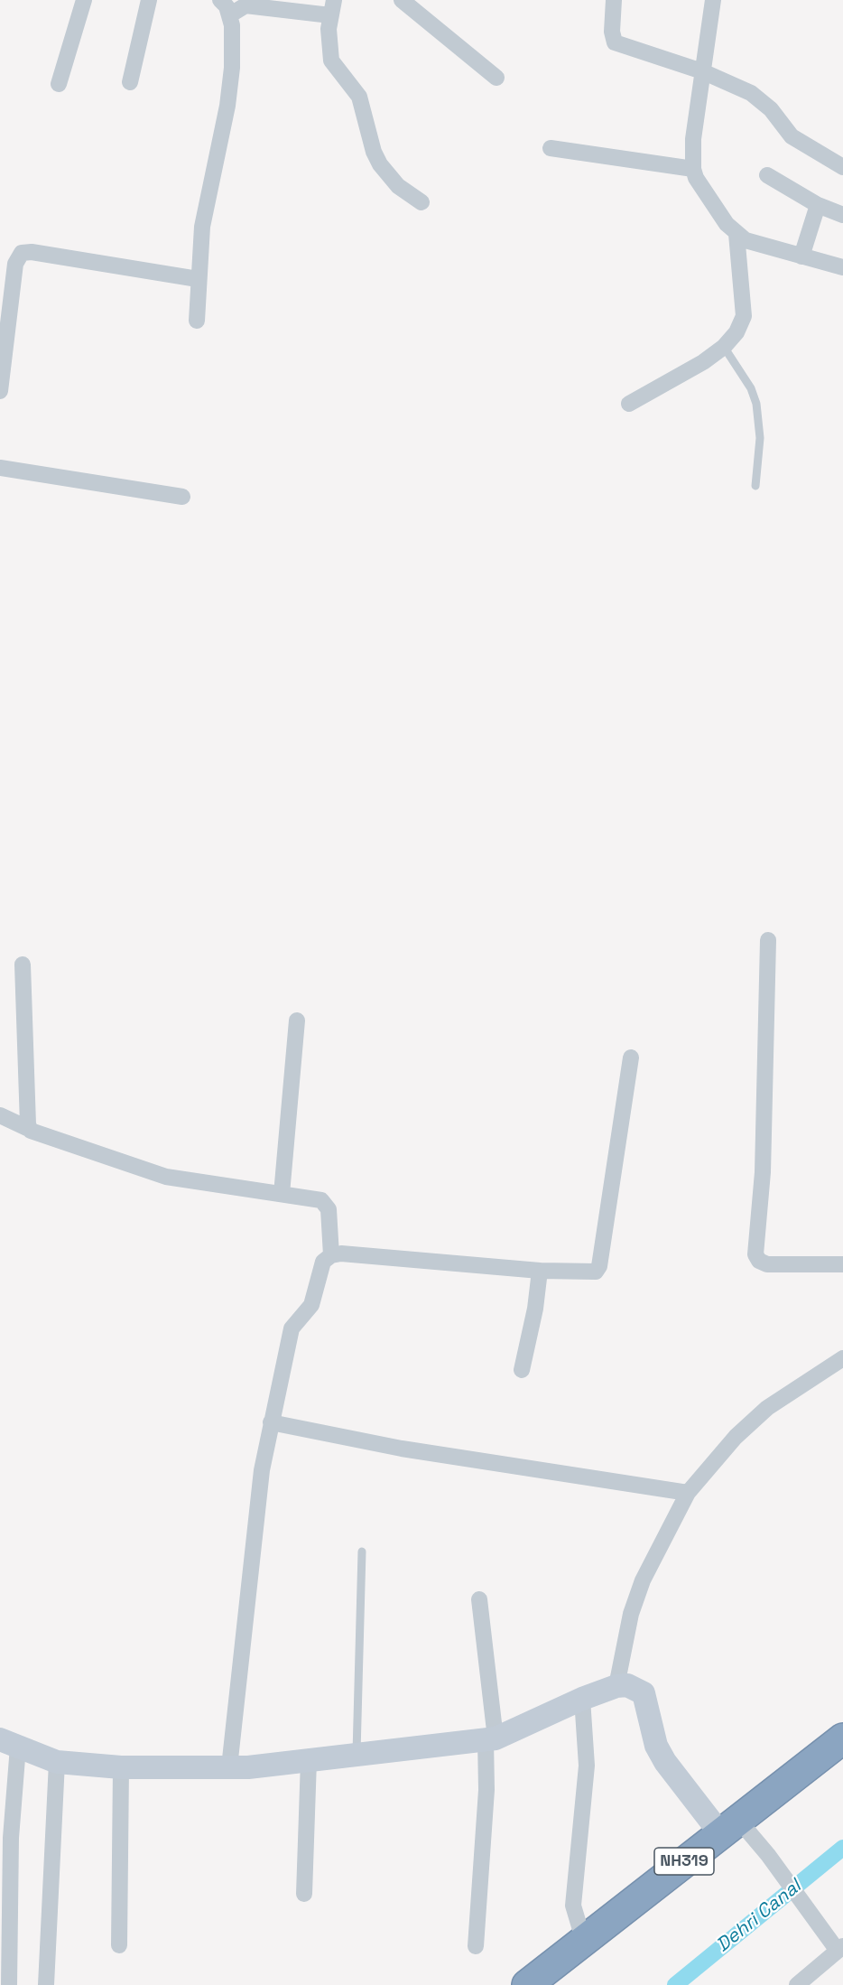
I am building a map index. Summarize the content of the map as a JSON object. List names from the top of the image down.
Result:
{
  "streets": {
    "highway": ["NH319"]
  },
  "water": ["Dehri Canal"]
}
